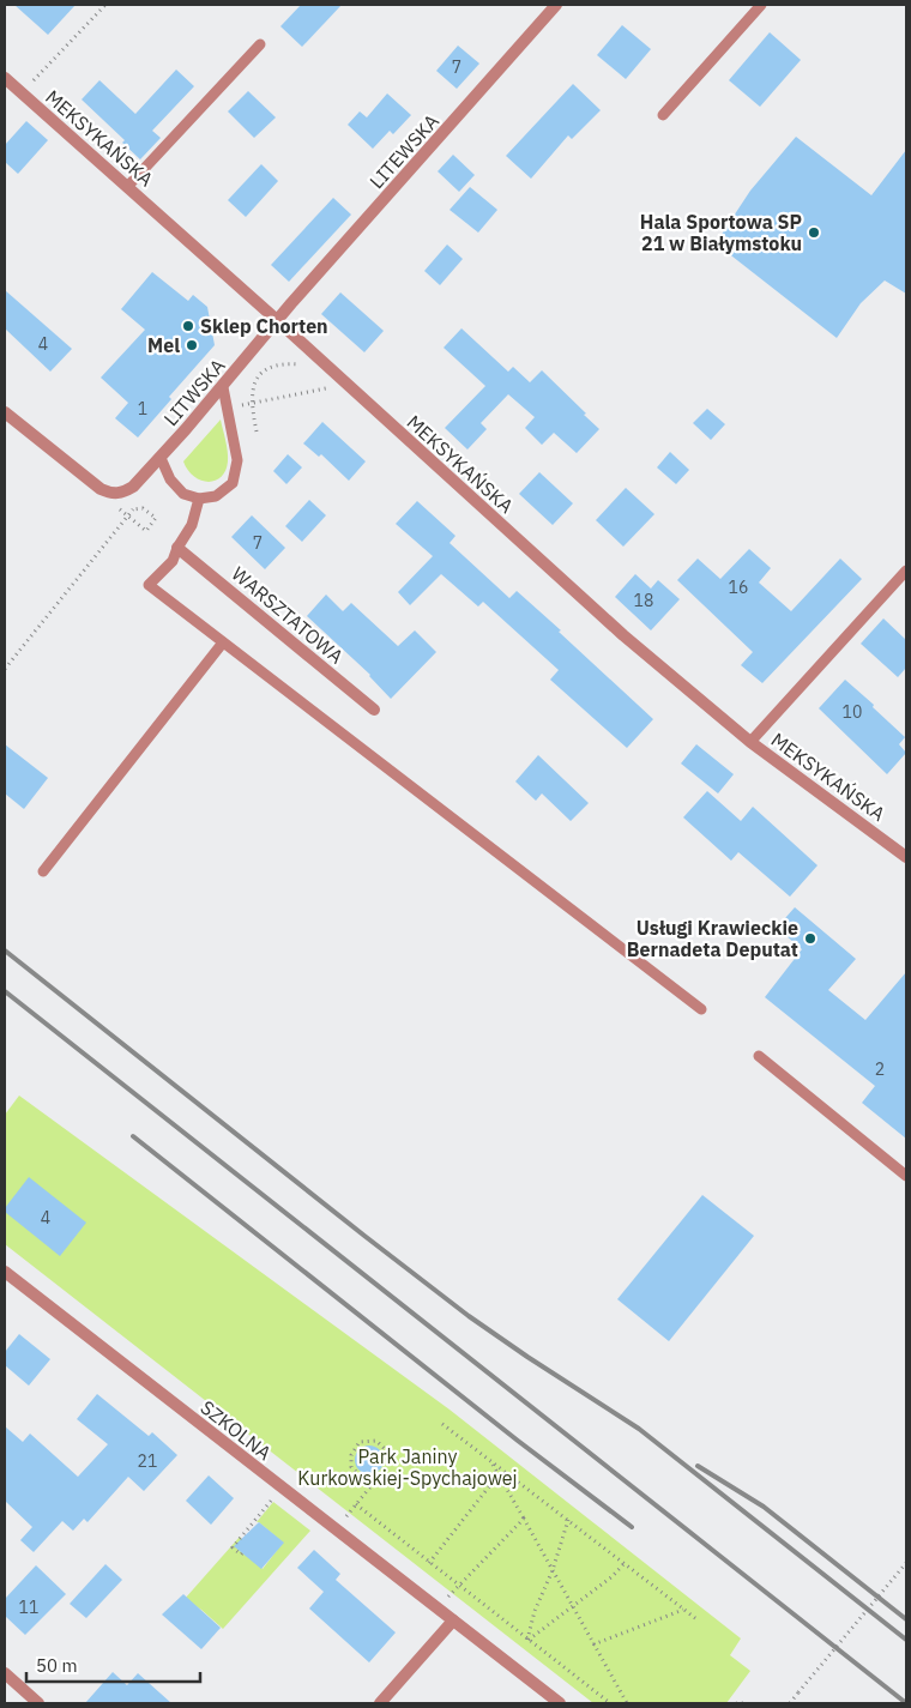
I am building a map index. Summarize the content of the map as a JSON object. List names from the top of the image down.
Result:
{
  "streets": {
    "street": [
      "MEKSYKAŃSKA",
      "LITEWSKA",
      "LITWSKA",
      "WARSZTATOWA",
      "SZKOLNA"
    ]
  },
  "crossings": [
    ["MEKSYKAŃSKA", "LITEWSKA"],
    ["MEKSYKAŃSKA", "LITWSKA"],
    ["LITEWSKA", "LITWSKA"]
  ],
  "parks": ["Park Janiny Kurkowskiej-Spychajowej"],
  "places": [
    "Hala Sportowa SP 21 w Białymstoku",
    "Sklep Chorten",
    "Mel",
    "Usługi Krawieckie Bernadeta Deputat"
  ],
  "house_numbers": [
    "7",
    "4",
    "1",
    "7",
    "16",
    "18",
    "10",
    "2",
    "4",
    "21",
    "11"
  ],
  "scale_bar": "50 m"
}
